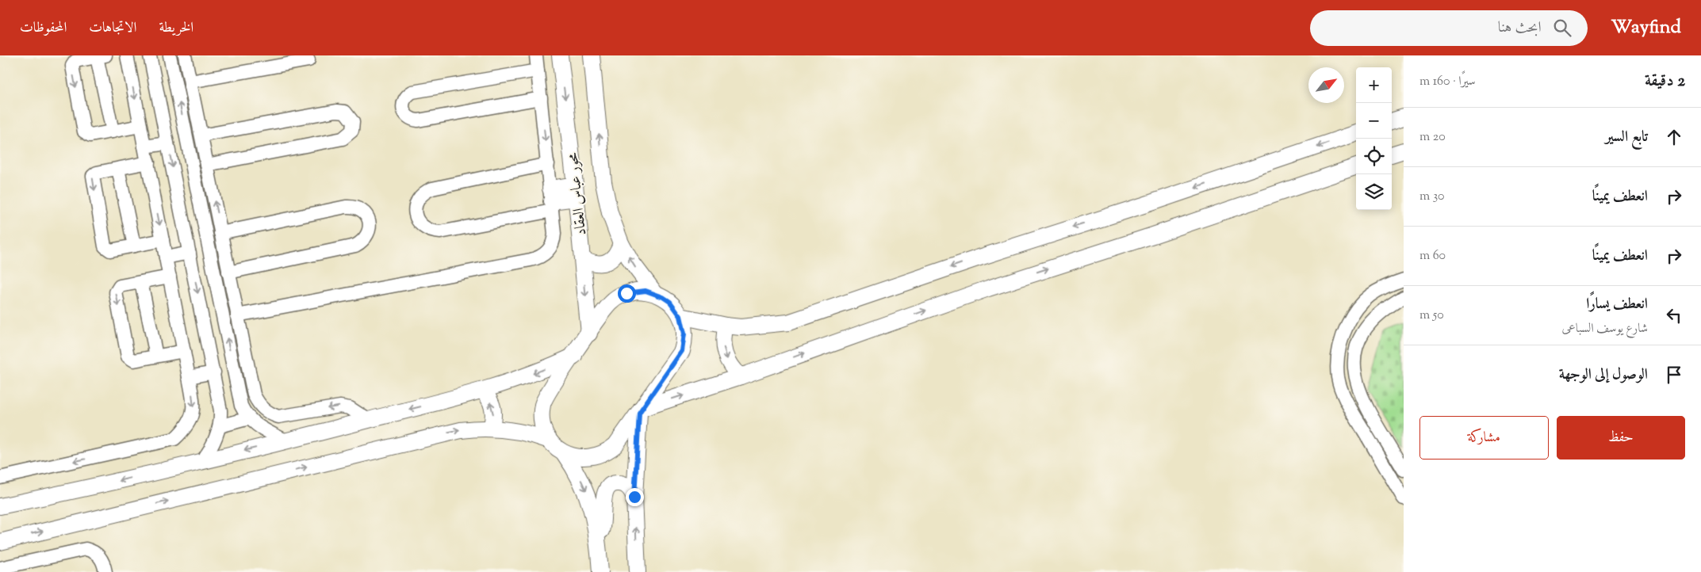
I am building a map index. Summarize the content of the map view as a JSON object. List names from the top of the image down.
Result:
{
  "streets": {
    "main road": ["محور عباس العقاد"]
  },
  "north": "top right",
  "page": {
    "header": "Wayfind",
    "search": "ابحث هنا",
    "nav": ["الخريطة", "الاتجاهات", "المحفوظات"],
    "heading": ["2 دقيقة", "سيرًا · 160 m"],
    "map_buttons": ["+", "−"],
    "list": [
      ["تابع السير", "20 m"],
      ["انعطف يمينًا", "30 m"],
      ["انعطف يمينًا", "60 m"],
      ["انعطف يسارًا", "شارع يوسف السباعى", "50 m"],
      "الوصول إلى الوجهة"
    ],
    "buttons": ["حفظ", "مشاركة"]
  }
}
